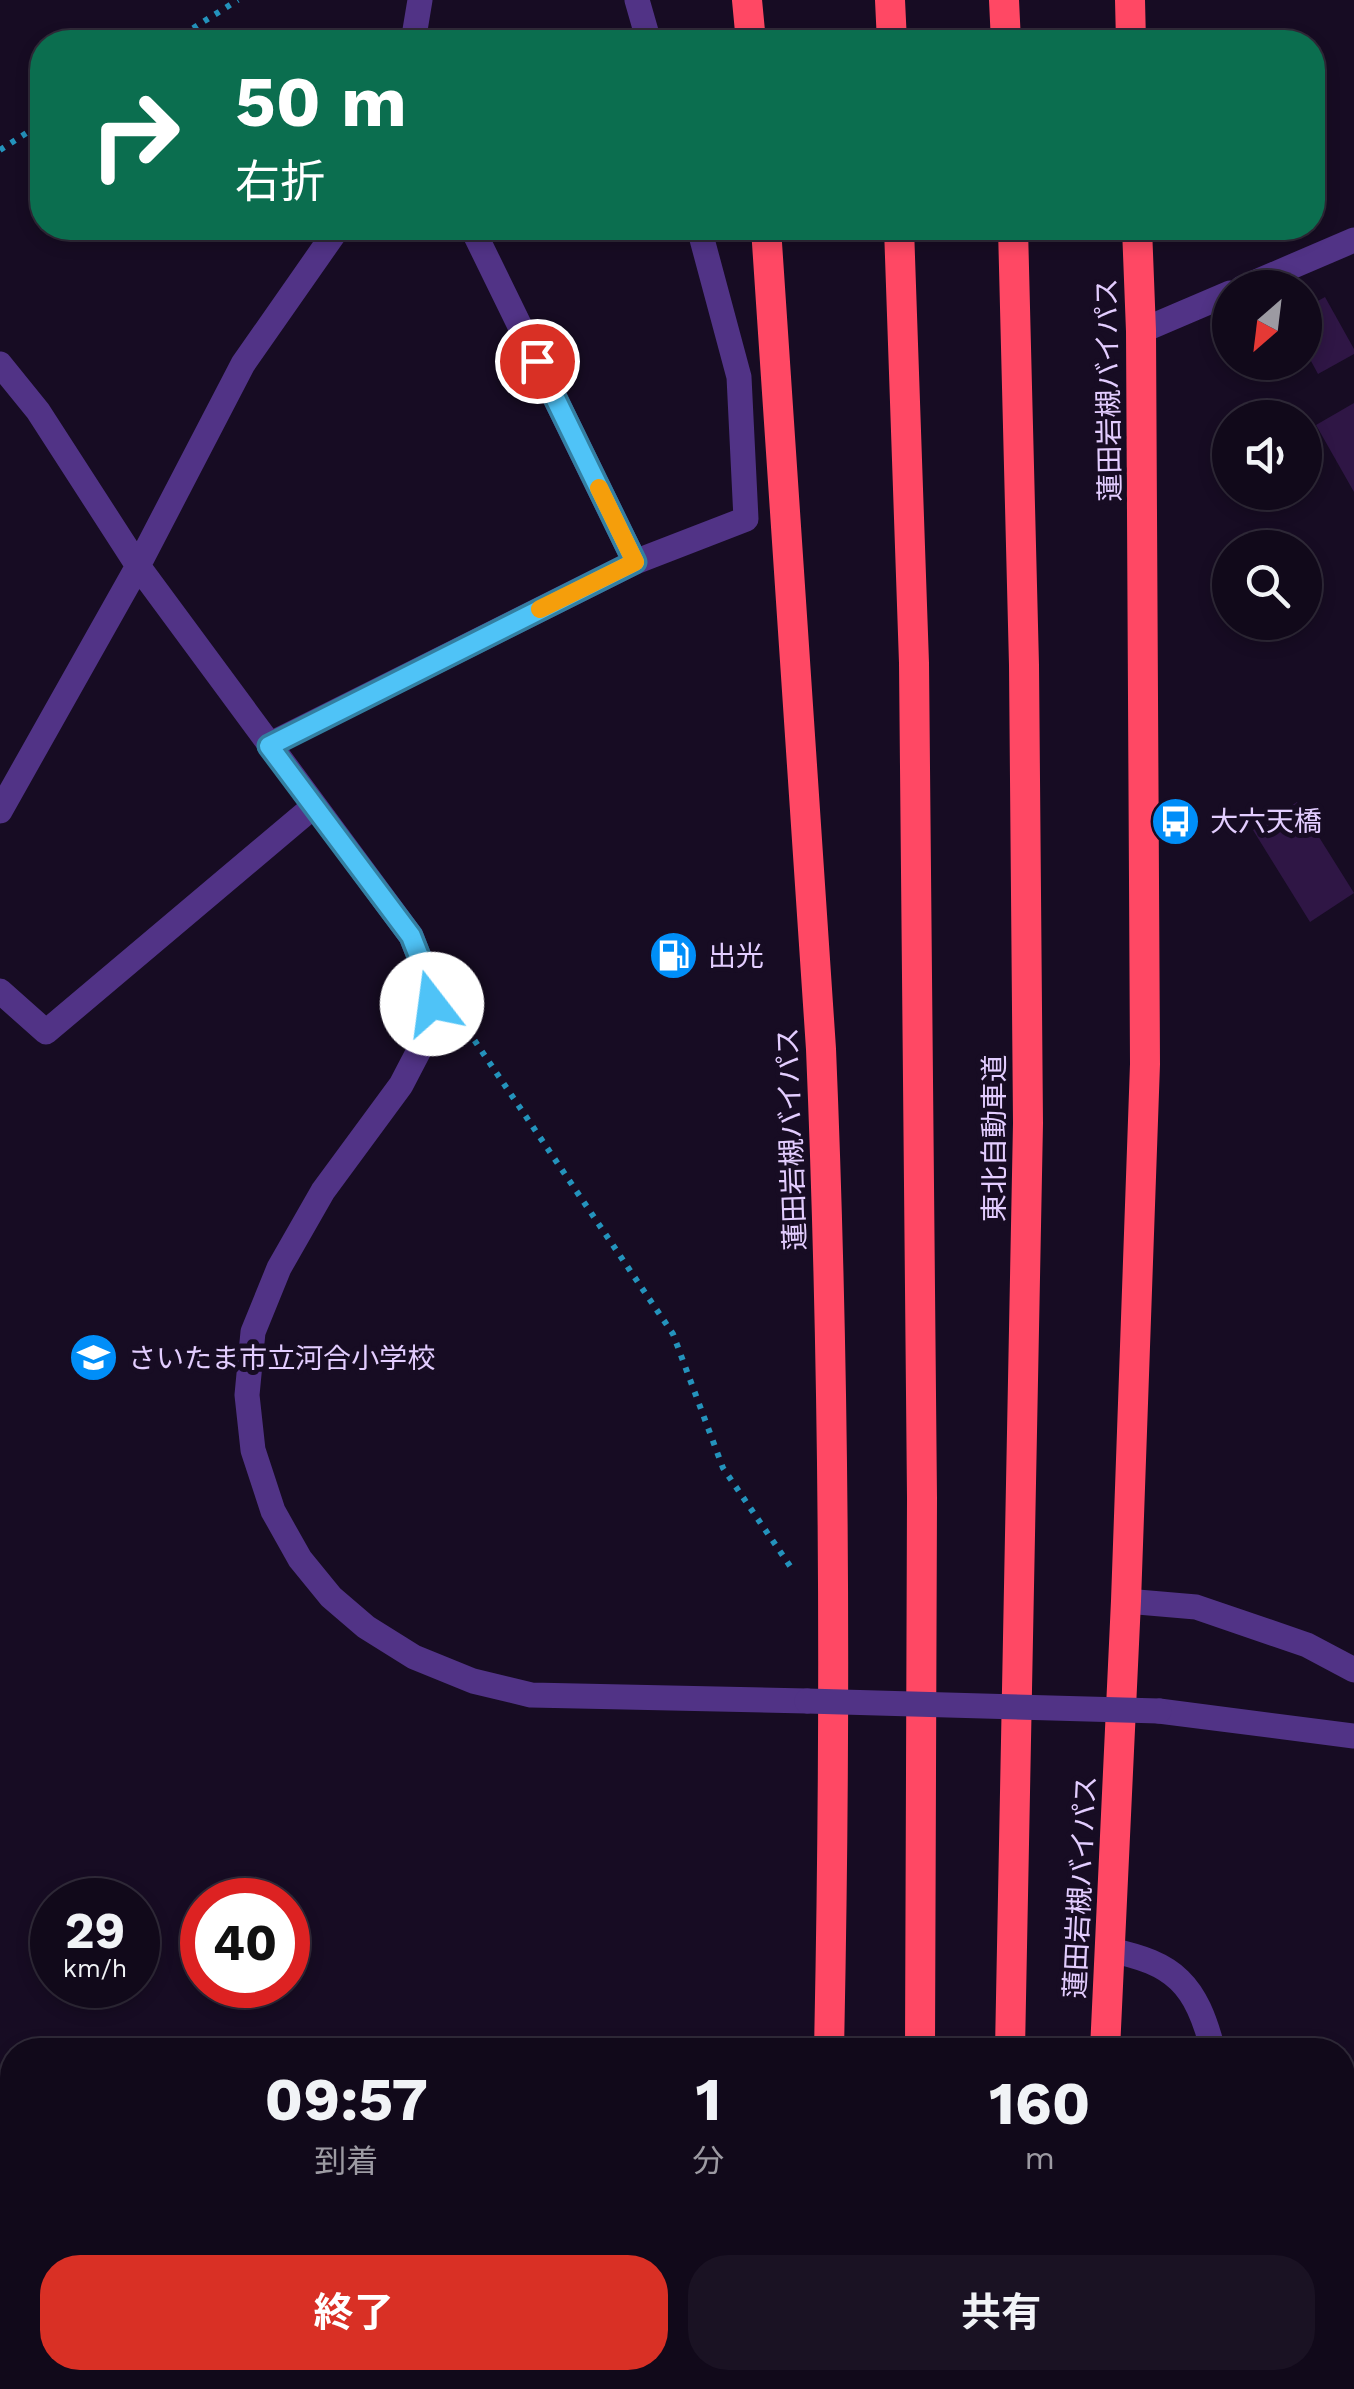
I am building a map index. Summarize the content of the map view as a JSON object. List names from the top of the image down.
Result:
{
  "streets": {
    "highway": ["蓮田岩槻バイパス", "東北自動車道"]
  },
  "places": {
    "bus stop": ["大六天橋"],
    "fuel station": ["出光"],
    "school or university": ["さいたま市立河合小学校"]
  },
  "north": "bottom left",
  "page": {
    "turn": ["50 m", "右折"],
    "speed": "29 km/h",
    "limit": "40",
    "eta": [
      "09:57",
      "到着",
      "1",
      "分",
      "160",
      "m"
    ],
    "buttons": ["終了", "共有"]
  }
}
